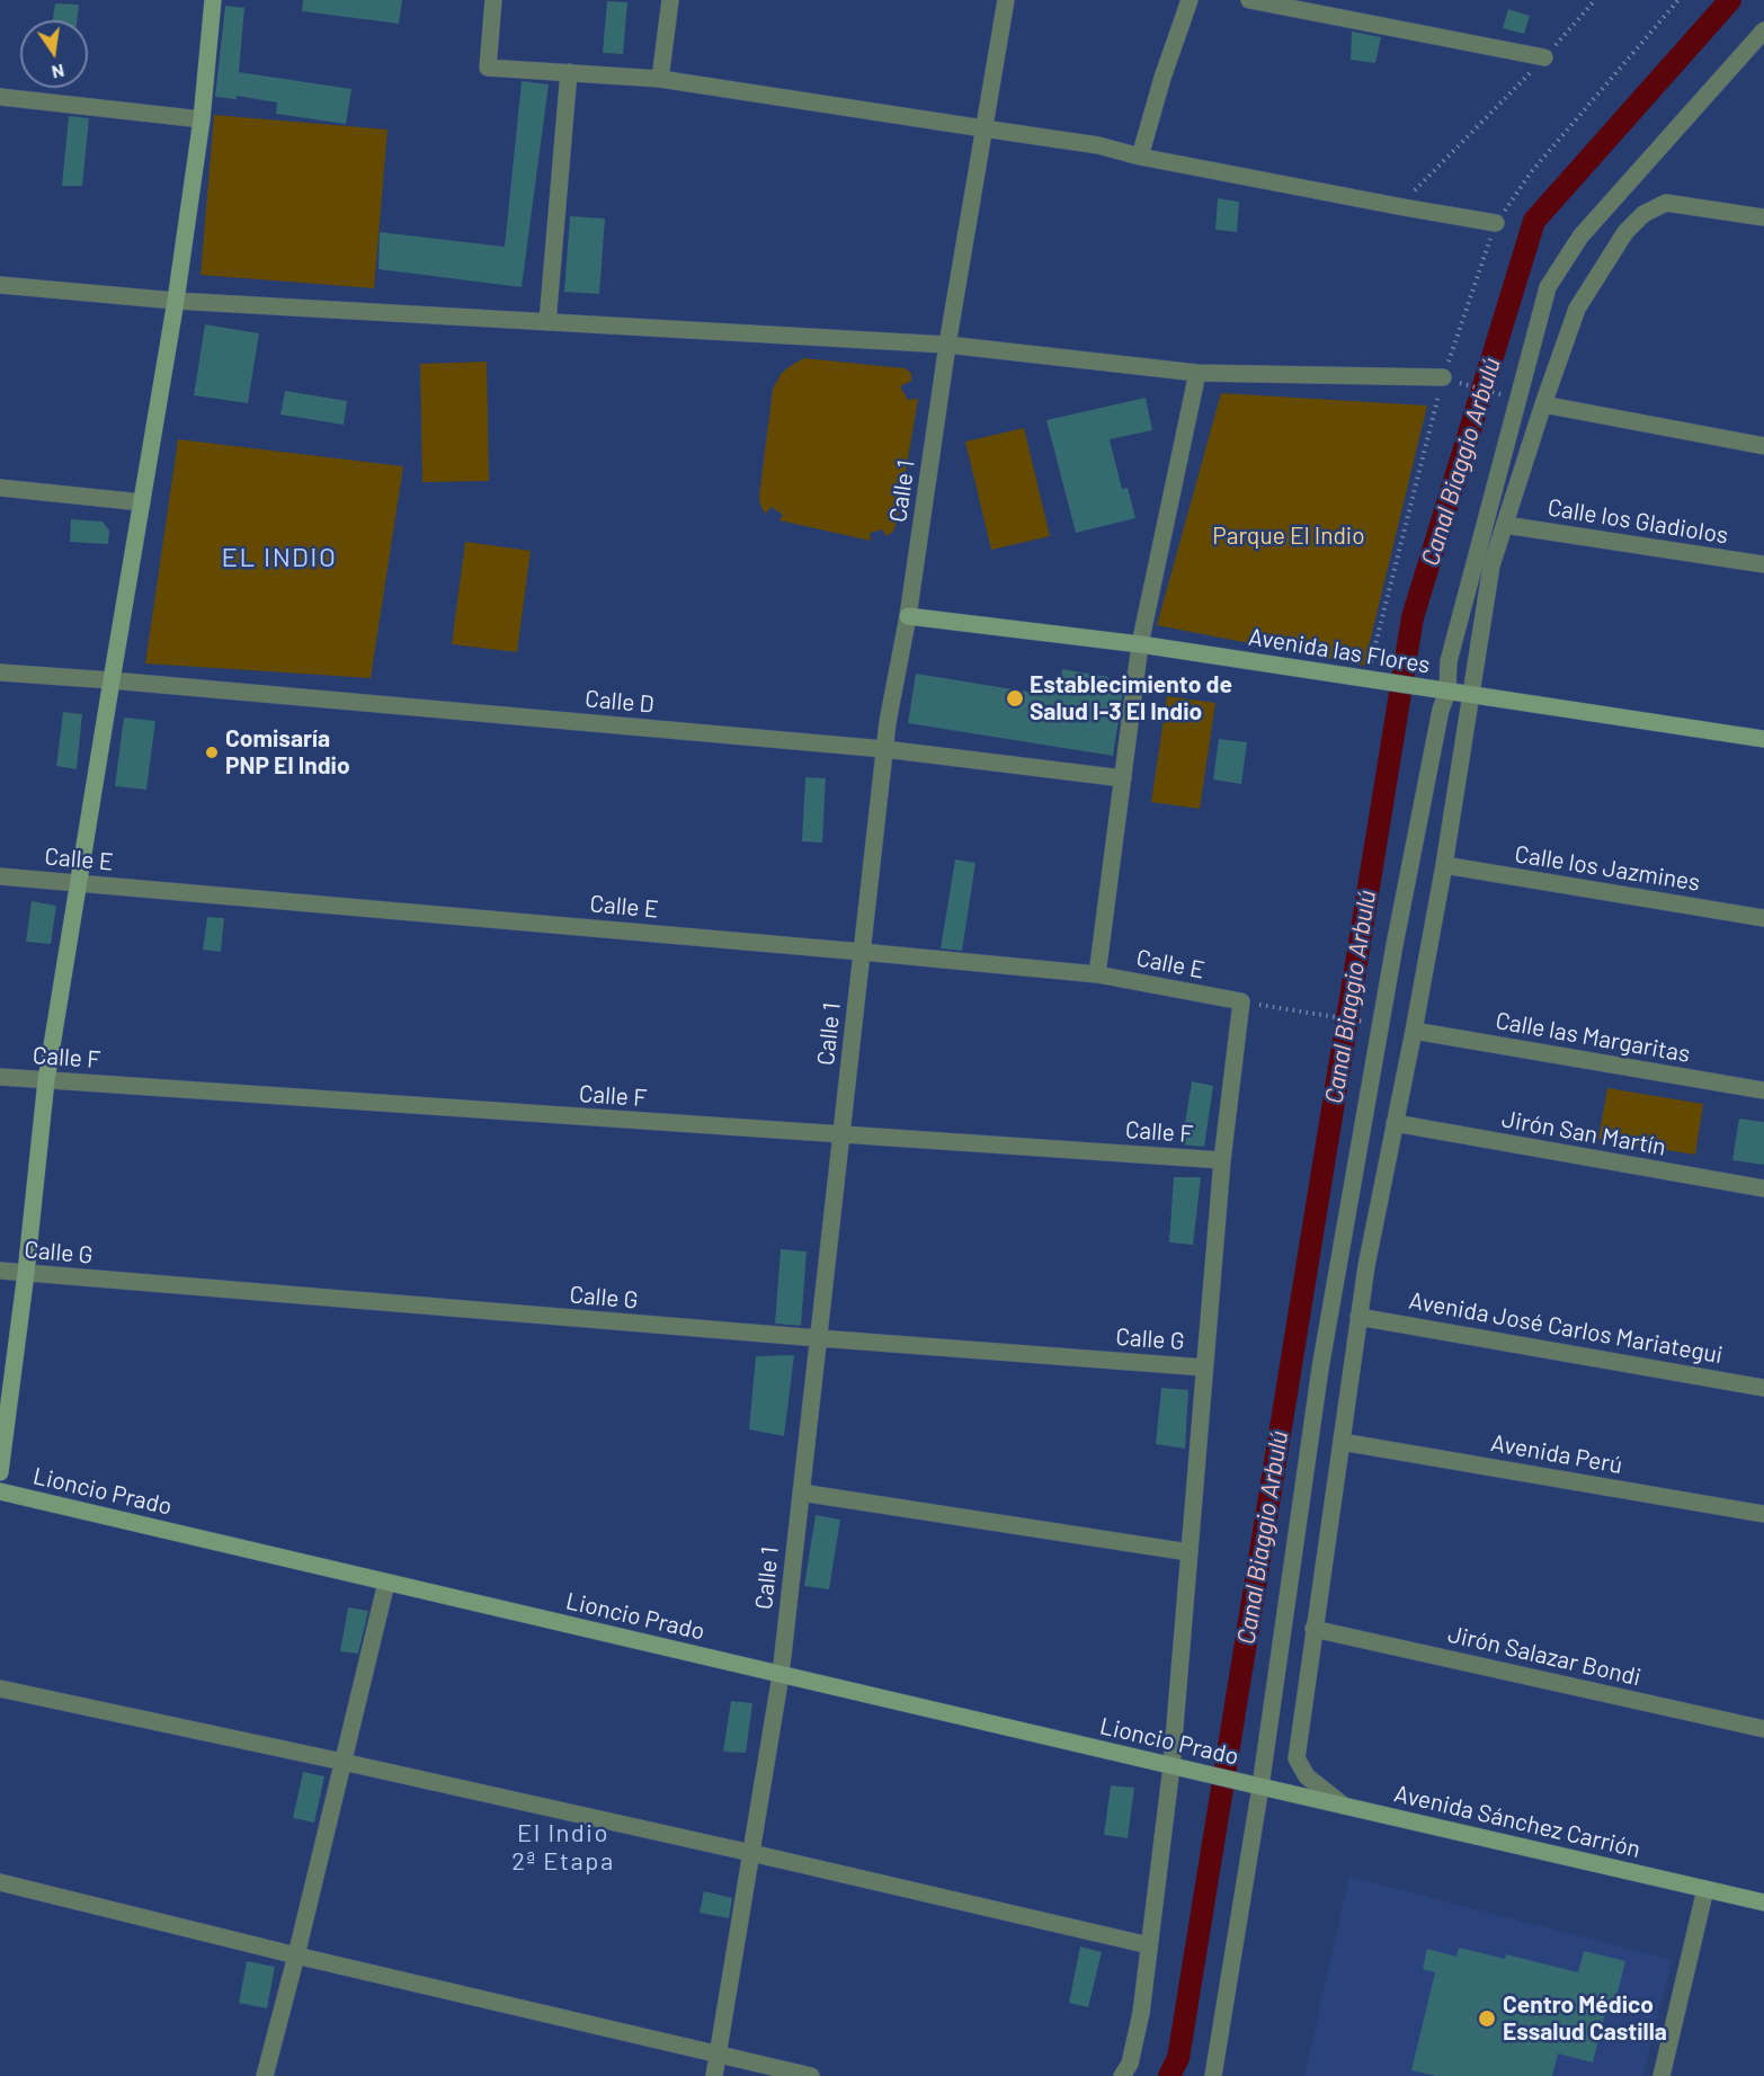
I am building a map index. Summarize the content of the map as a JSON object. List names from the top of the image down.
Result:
{
  "streets": {
    "street": [
      "Calle 1",
      "Calle los Gladiolos",
      "Avenida las Flores",
      "Calle D",
      "Calle E",
      "Calle los Jazmines",
      "Calle las Margaritas",
      "Calle F",
      "Jirón San Martín",
      "Calle G",
      "Avenida José Carlos Mariategui",
      "Avenida Perú",
      "Lioncio Prado",
      "Jirón Salazar Bondi",
      "Avenida Sánchez Carrión"
    ]
  },
  "crossings": [
    ["Calle 1", "Avenida las Flores"],
    ["Calle 1", "Calle D"],
    ["Calle 1", "Calle E"],
    ["Calle 1", "Calle F"],
    ["Calle 1", "Calle G"],
    ["Calle 1", "Lioncio Prado"],
    ["Lioncio Prado", "Avenida Sánchez Carrión"]
  ],
  "districts": ["EL INDIO", "El Indio 2ª Etapa"],
  "water": ["Canal Biaggio Arbulú"],
  "parks": ["Parque El Indio"],
  "places": ["Establecimiento de Salud I-3 El Indio", "Comisaría PNP El Indio", "Centro Médico Essalud Castilla"],
  "north": "bottom"
}
